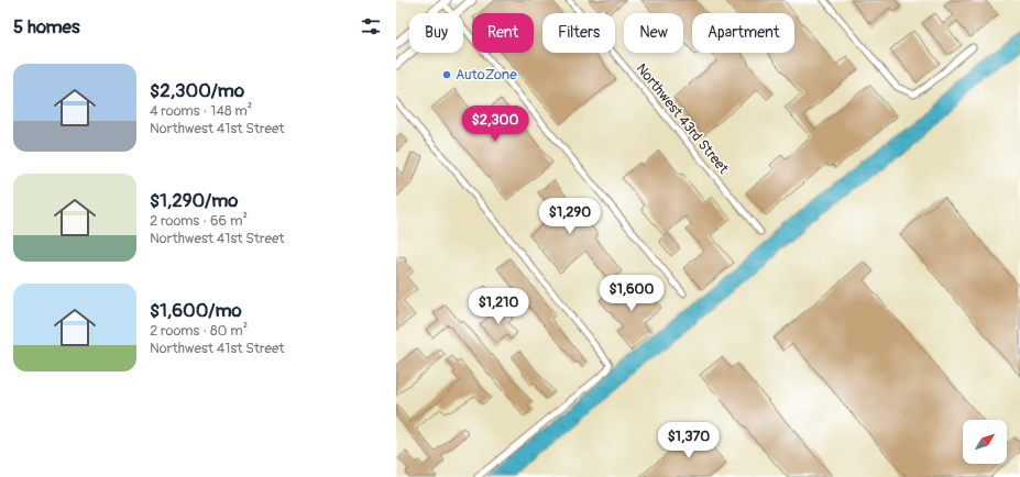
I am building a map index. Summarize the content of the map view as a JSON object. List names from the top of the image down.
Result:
{
  "streets": {
    "street": ["Northwest 43rd Street"]
  },
  "places": ["AutoZone"],
  "north": "top right",
  "page": {
    "heading": "5 homes",
    "chip": [
      "Buy",
      "Rent",
      "Filters",
      "New",
      "Apartment"
    ],
    "list": [
      {
        "name": "$2,300/mo",
        "note": "4 rooms · 148 m² · Northwest 41st Street"
      },
      {
        "name": "$1,290/mo",
        "note": "2 rooms · 66 m² · Northwest 41st Street"
      },
      {
        "name": "$1,600/mo",
        "note": "2 rooms · 80 m² · Northwest 41st Street"
      }
    ],
    "price": [
      "$2,300",
      "$1,290",
      "$1,600",
      "$1,210",
      "$1,370"
    ]
  }
}
